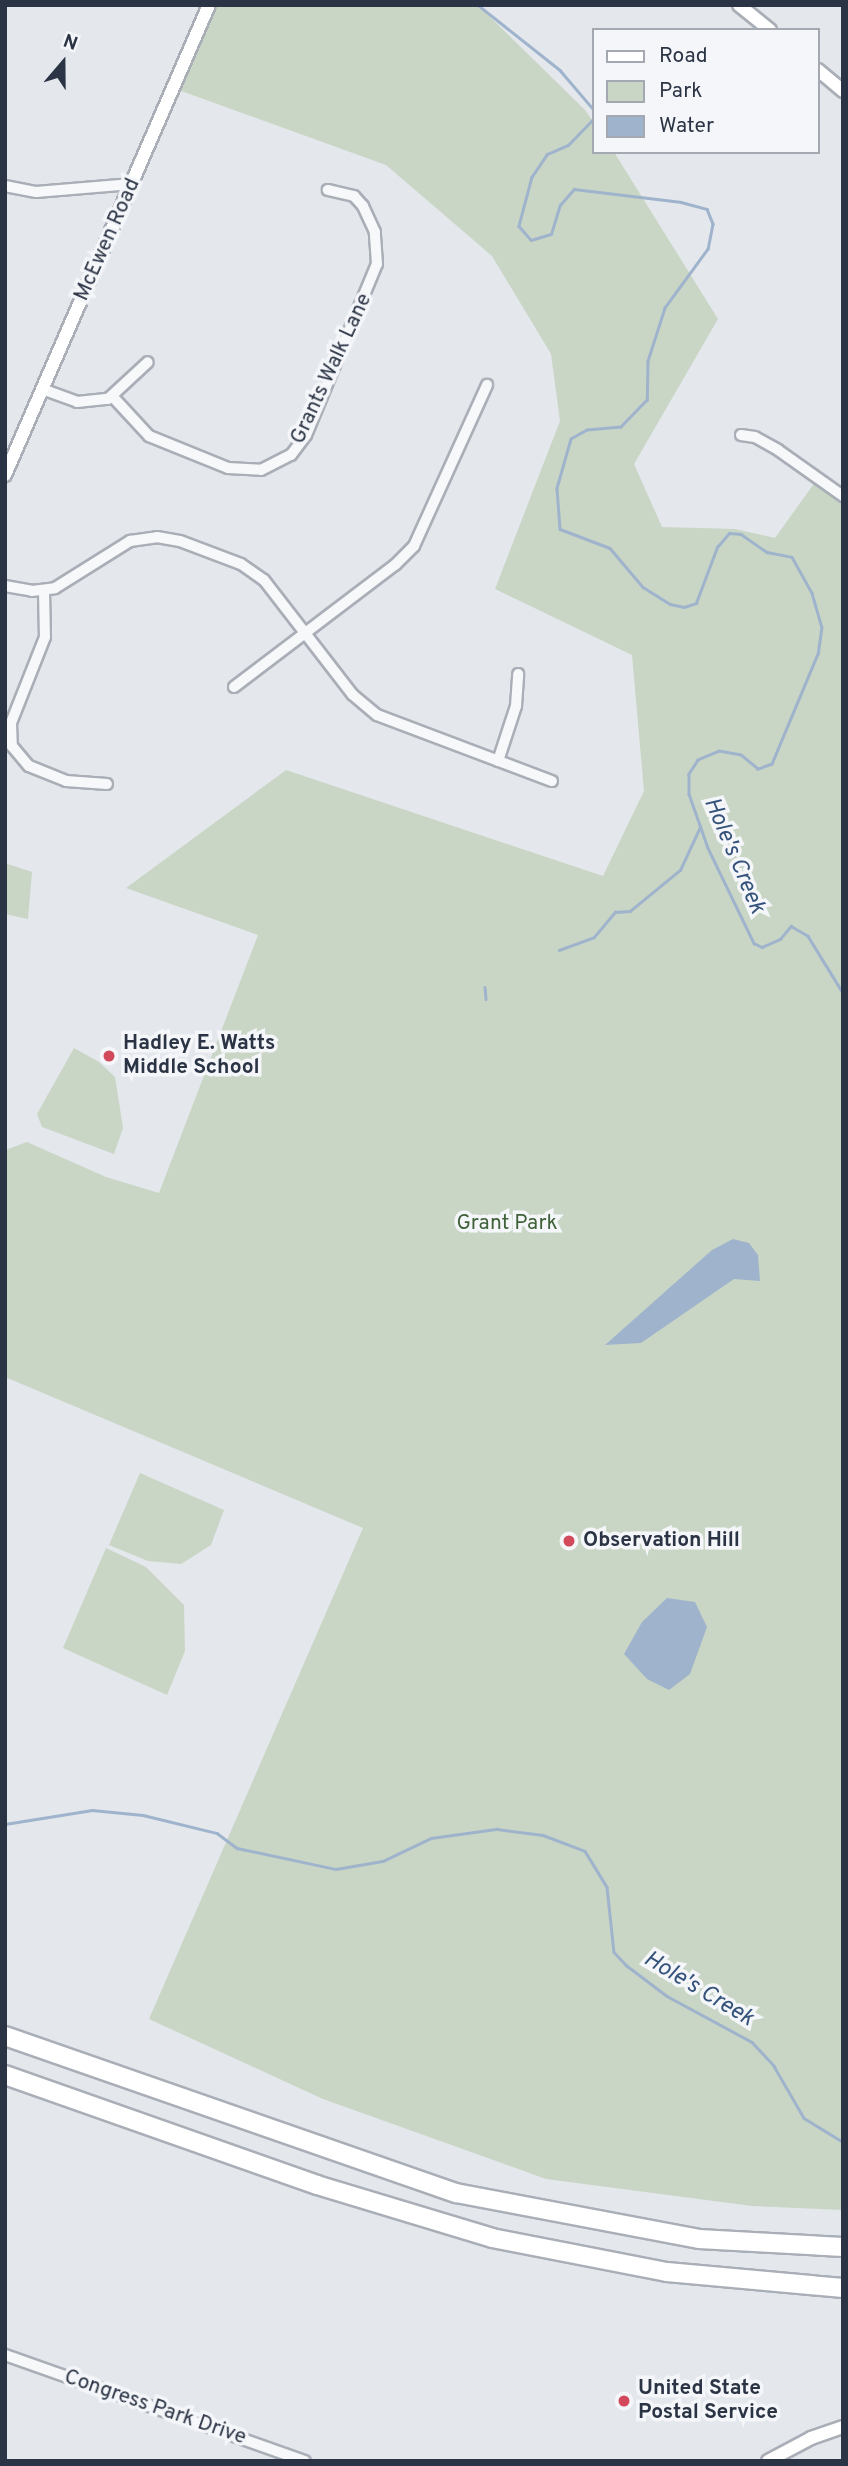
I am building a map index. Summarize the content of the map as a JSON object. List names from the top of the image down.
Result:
{
  "streets": {
    "street": ["McEwen Road", "Grants Walk Lane", "Congress Park Drive"]
  },
  "water": ["Hole's Creek"],
  "parks": ["Grant Park"],
  "places": ["Hadley E. Watts Middle School", "Observation Hill", "United State Postal Service"],
  "legend": ["Road", "Park", "Water"],
  "north": "top"
}
